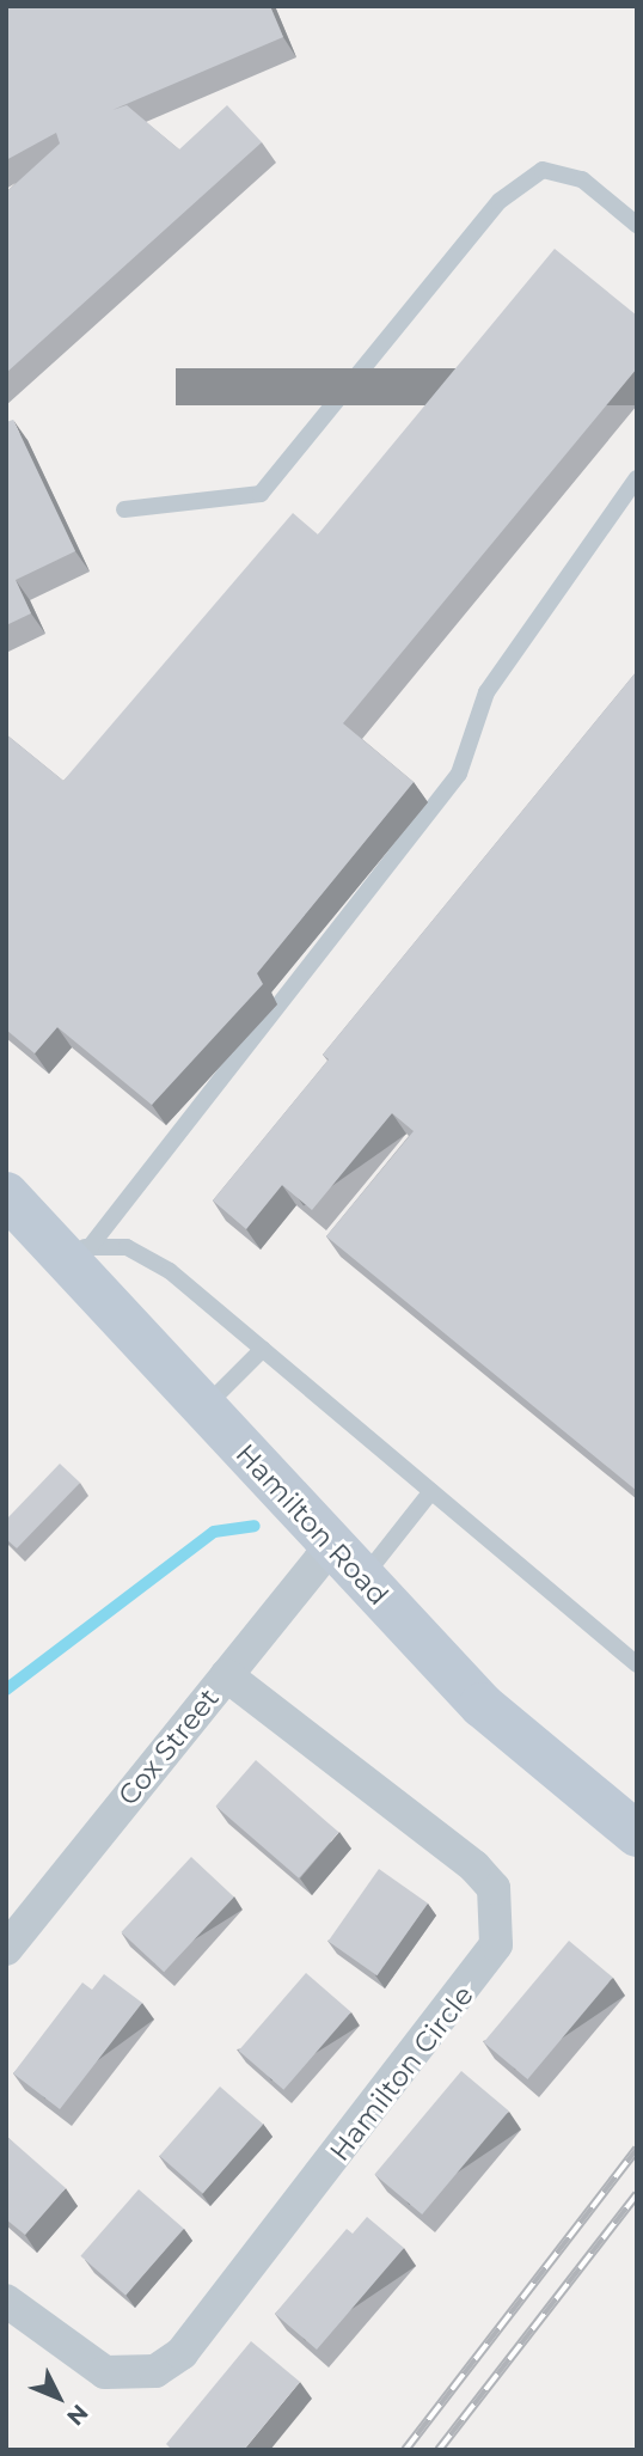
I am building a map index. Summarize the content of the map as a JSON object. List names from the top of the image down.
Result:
{
  "streets": {
    "street": ["Hamilton Road", "Cox Street", "Hamilton Circle"]
  },
  "crossings": [
    ["Hamilton Road", "Cox Street"],
    ["Cox Street", "Hamilton Circle"]
  ],
  "north": "bottom right"
}
